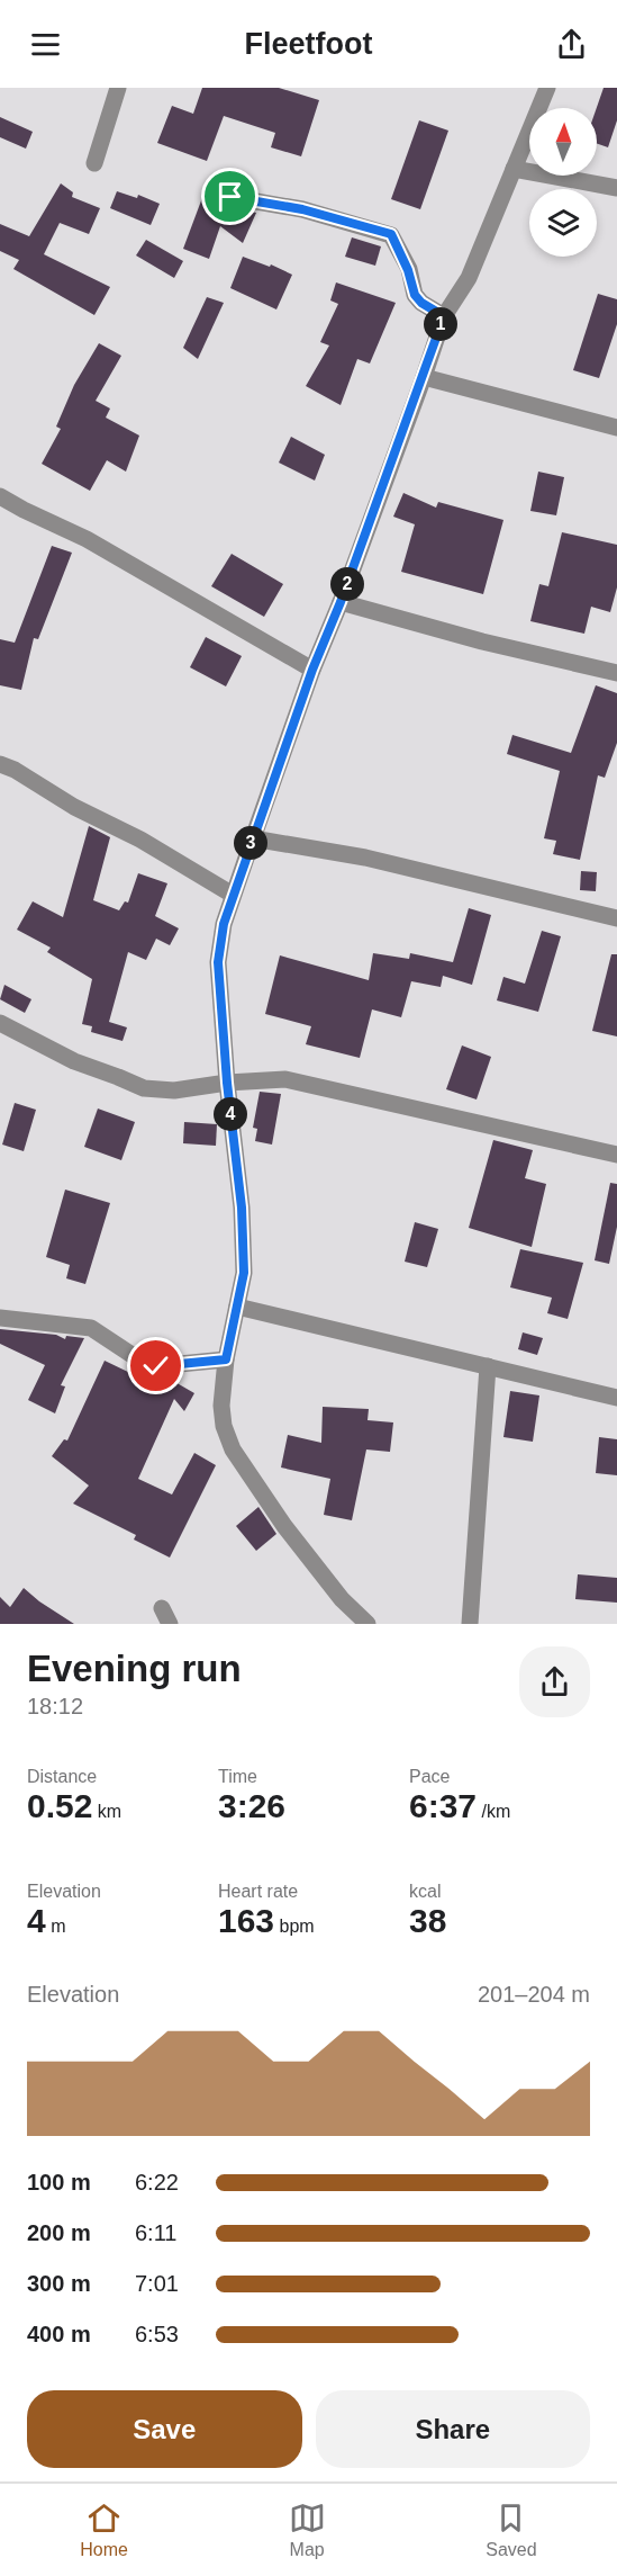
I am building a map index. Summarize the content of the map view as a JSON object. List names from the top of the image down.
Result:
{
  "north": "top",
  "page": {
    "header": "Fleetfoot",
    "pins": [
      "1",
      "2",
      "3",
      "4"
    ],
    "heading": ["Evening run", "18:12"],
    "stats": [
      ["Distance", "0.52 km"],
      ["Time", "3:26"],
      ["Pace", "6:37 /km"],
      ["Elevation", "4 m"],
      ["Heart rate", "163 bpm"],
      ["kcal", "38"]
    ],
    "chart": ["Elevation", "201–204 m"],
    "list": [
      {
        "name": "100 m",
        "note": "6:22"
      },
      {
        "name": "200 m",
        "note": "6:11"
      },
      {
        "name": "300 m",
        "note": "7:01"
      },
      {
        "name": "400 m",
        "note": "6:53"
      }
    ],
    "buttons": ["Save", "Share"],
    "tabs": ["Home", "Map", "Saved"]
  }
}
